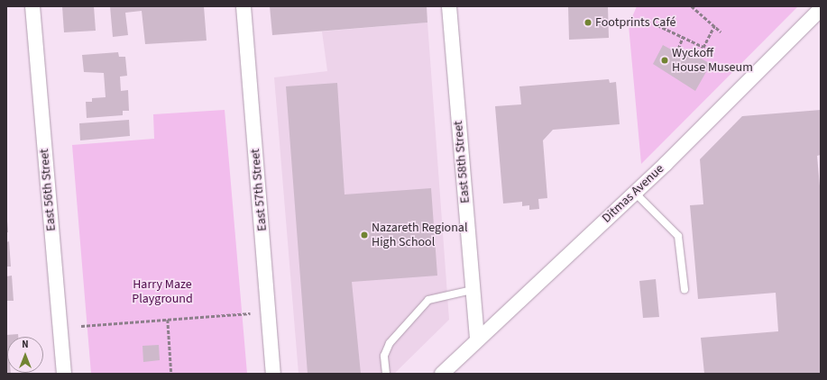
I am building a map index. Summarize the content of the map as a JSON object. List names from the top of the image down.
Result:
{
  "streets": {
    "street": [
      "East 58th Street",
      "East 56th Street",
      "East 57th Street",
      "Ditmas Avenue"
    ]
  },
  "crossings": [
    ["East 58th Street", "Ditmas Avenue"]
  ],
  "parks": ["Harry Maze Playground"],
  "places": ["Footprints Café", "Wyckoff House Museum", "Nazareth Regional High School"],
  "north": "top"
}
